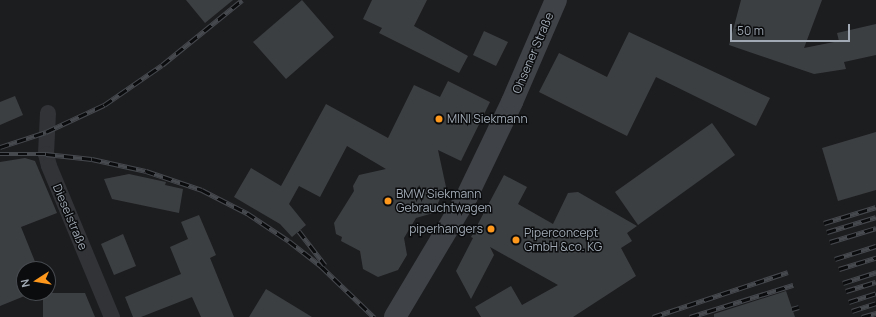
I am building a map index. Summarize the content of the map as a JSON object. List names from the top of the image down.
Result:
{
  "streets": {
    "main road": ["Ohsener Straße"],
    "street": ["Dieselstraße"]
  },
  "places": [
    "MINI Siekmann",
    "BMW Siekmann Gebrauchtwagen",
    "piperhangers",
    "Piperconcept GmbH &co. KG"
  ],
  "scale_bar": "50 m",
  "north": "left"
}
